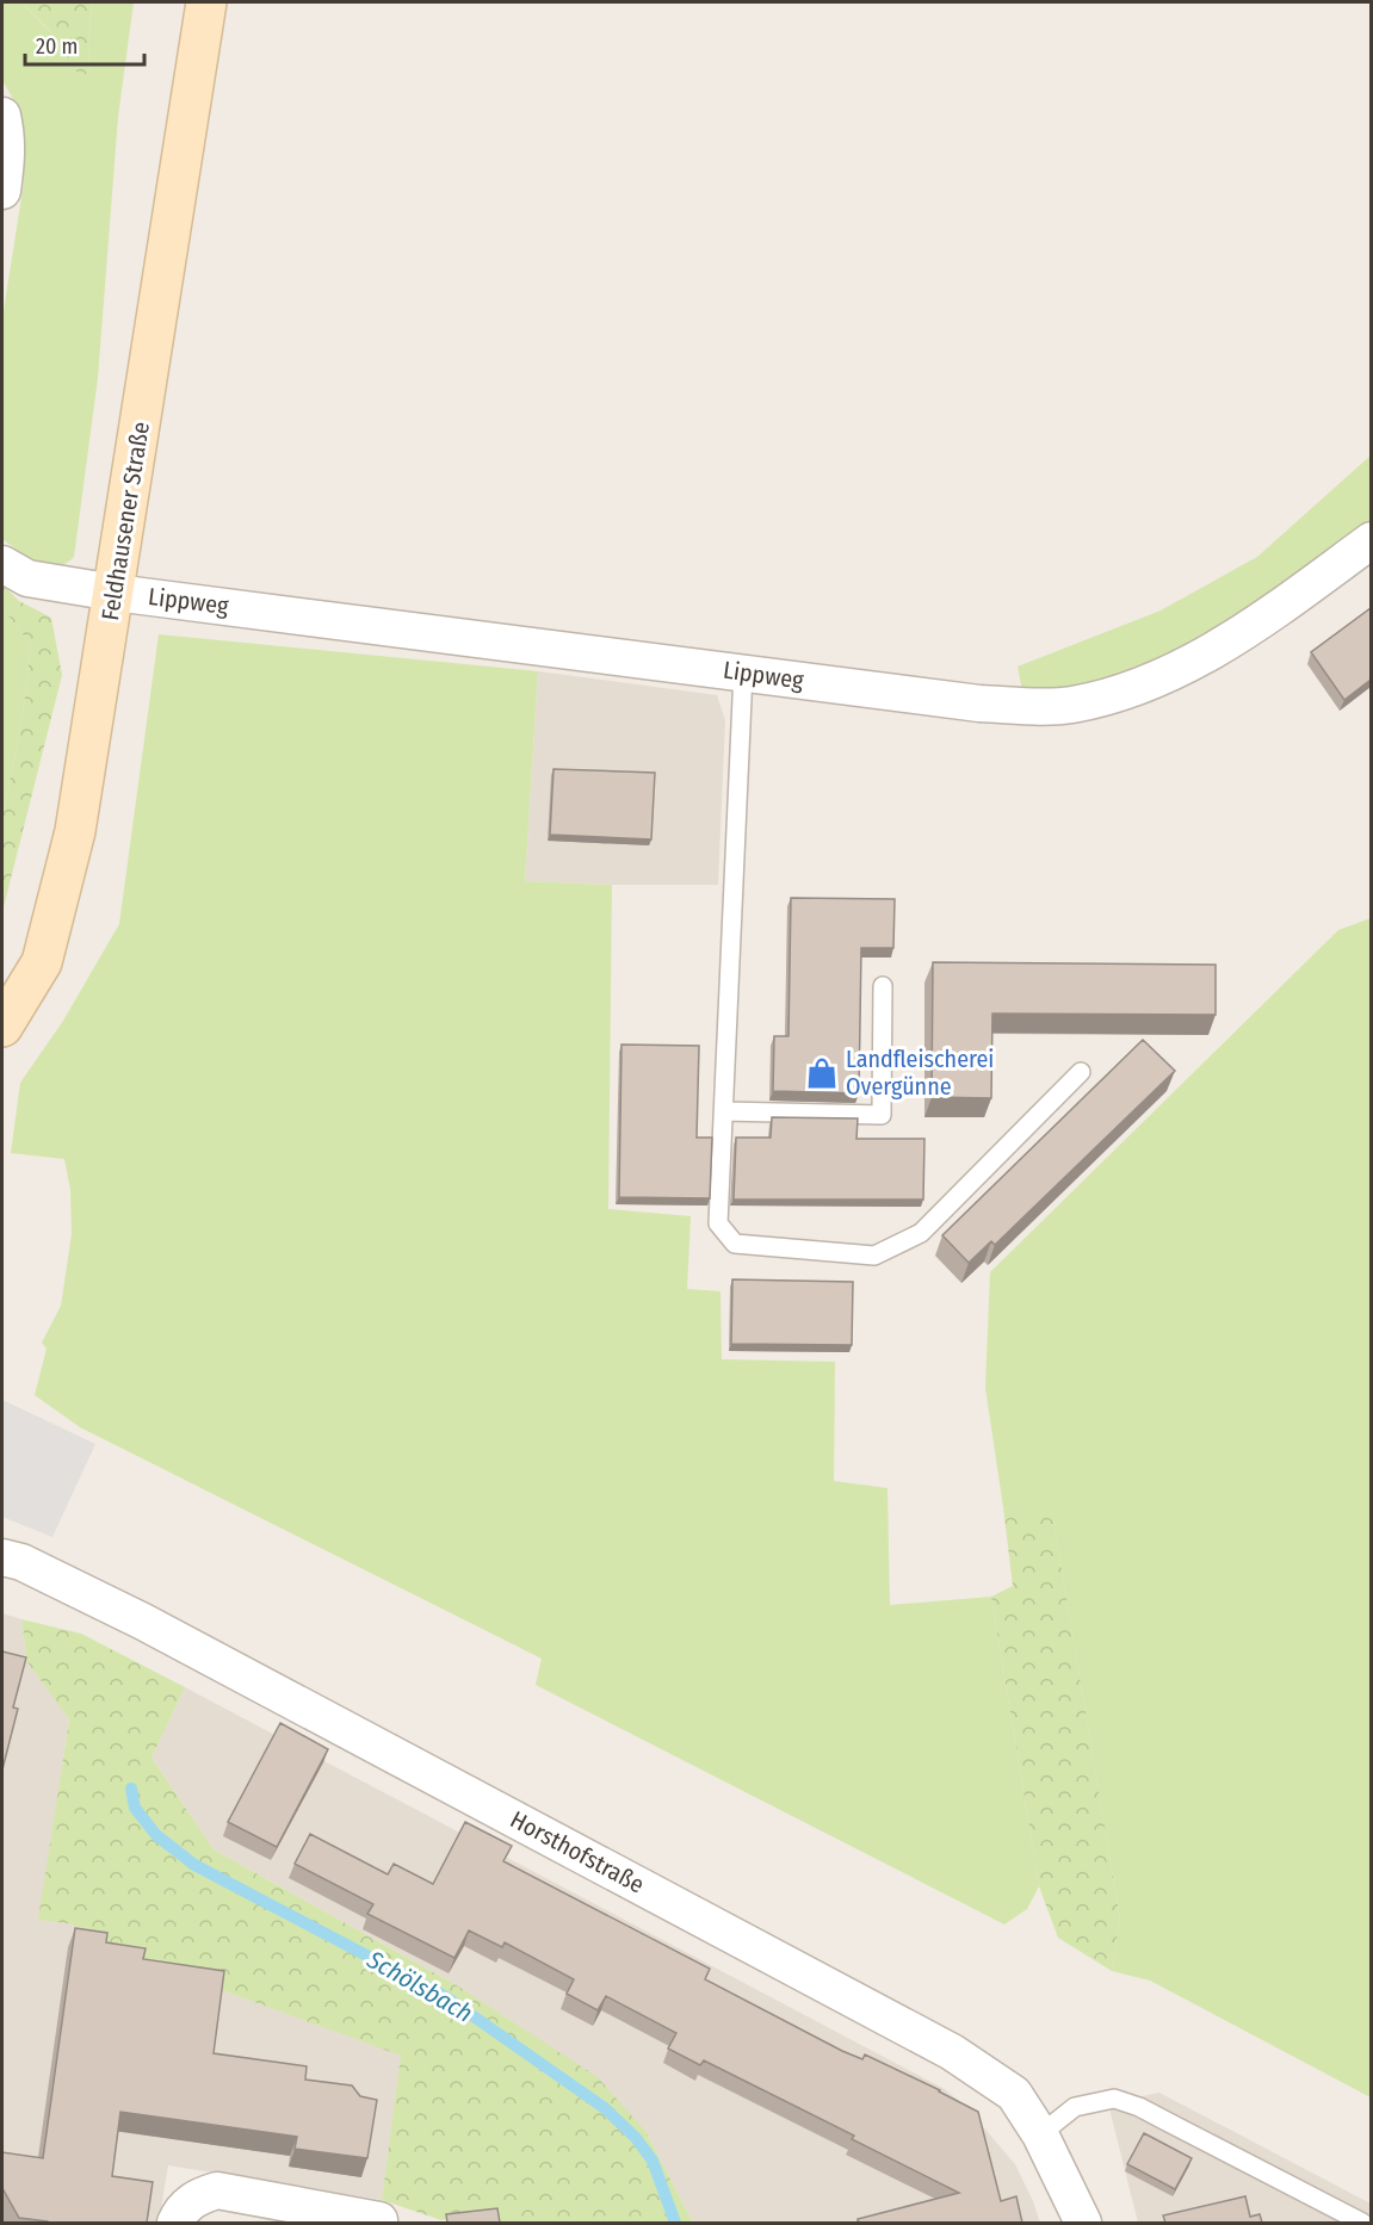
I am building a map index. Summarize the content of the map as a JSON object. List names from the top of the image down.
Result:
{
  "streets": {
    "main road": ["Feldhausener Straße"],
    "street": ["Lippweg", "Horsthofstraße"]
  },
  "crossings": [
    ["Feldhausener Straße", "Lippweg"]
  ],
  "water": ["Schölsbach"],
  "places": {
    "shop": ["Landfleischerei Overgünne"]
  },
  "scale_bar": "20 m"
}
